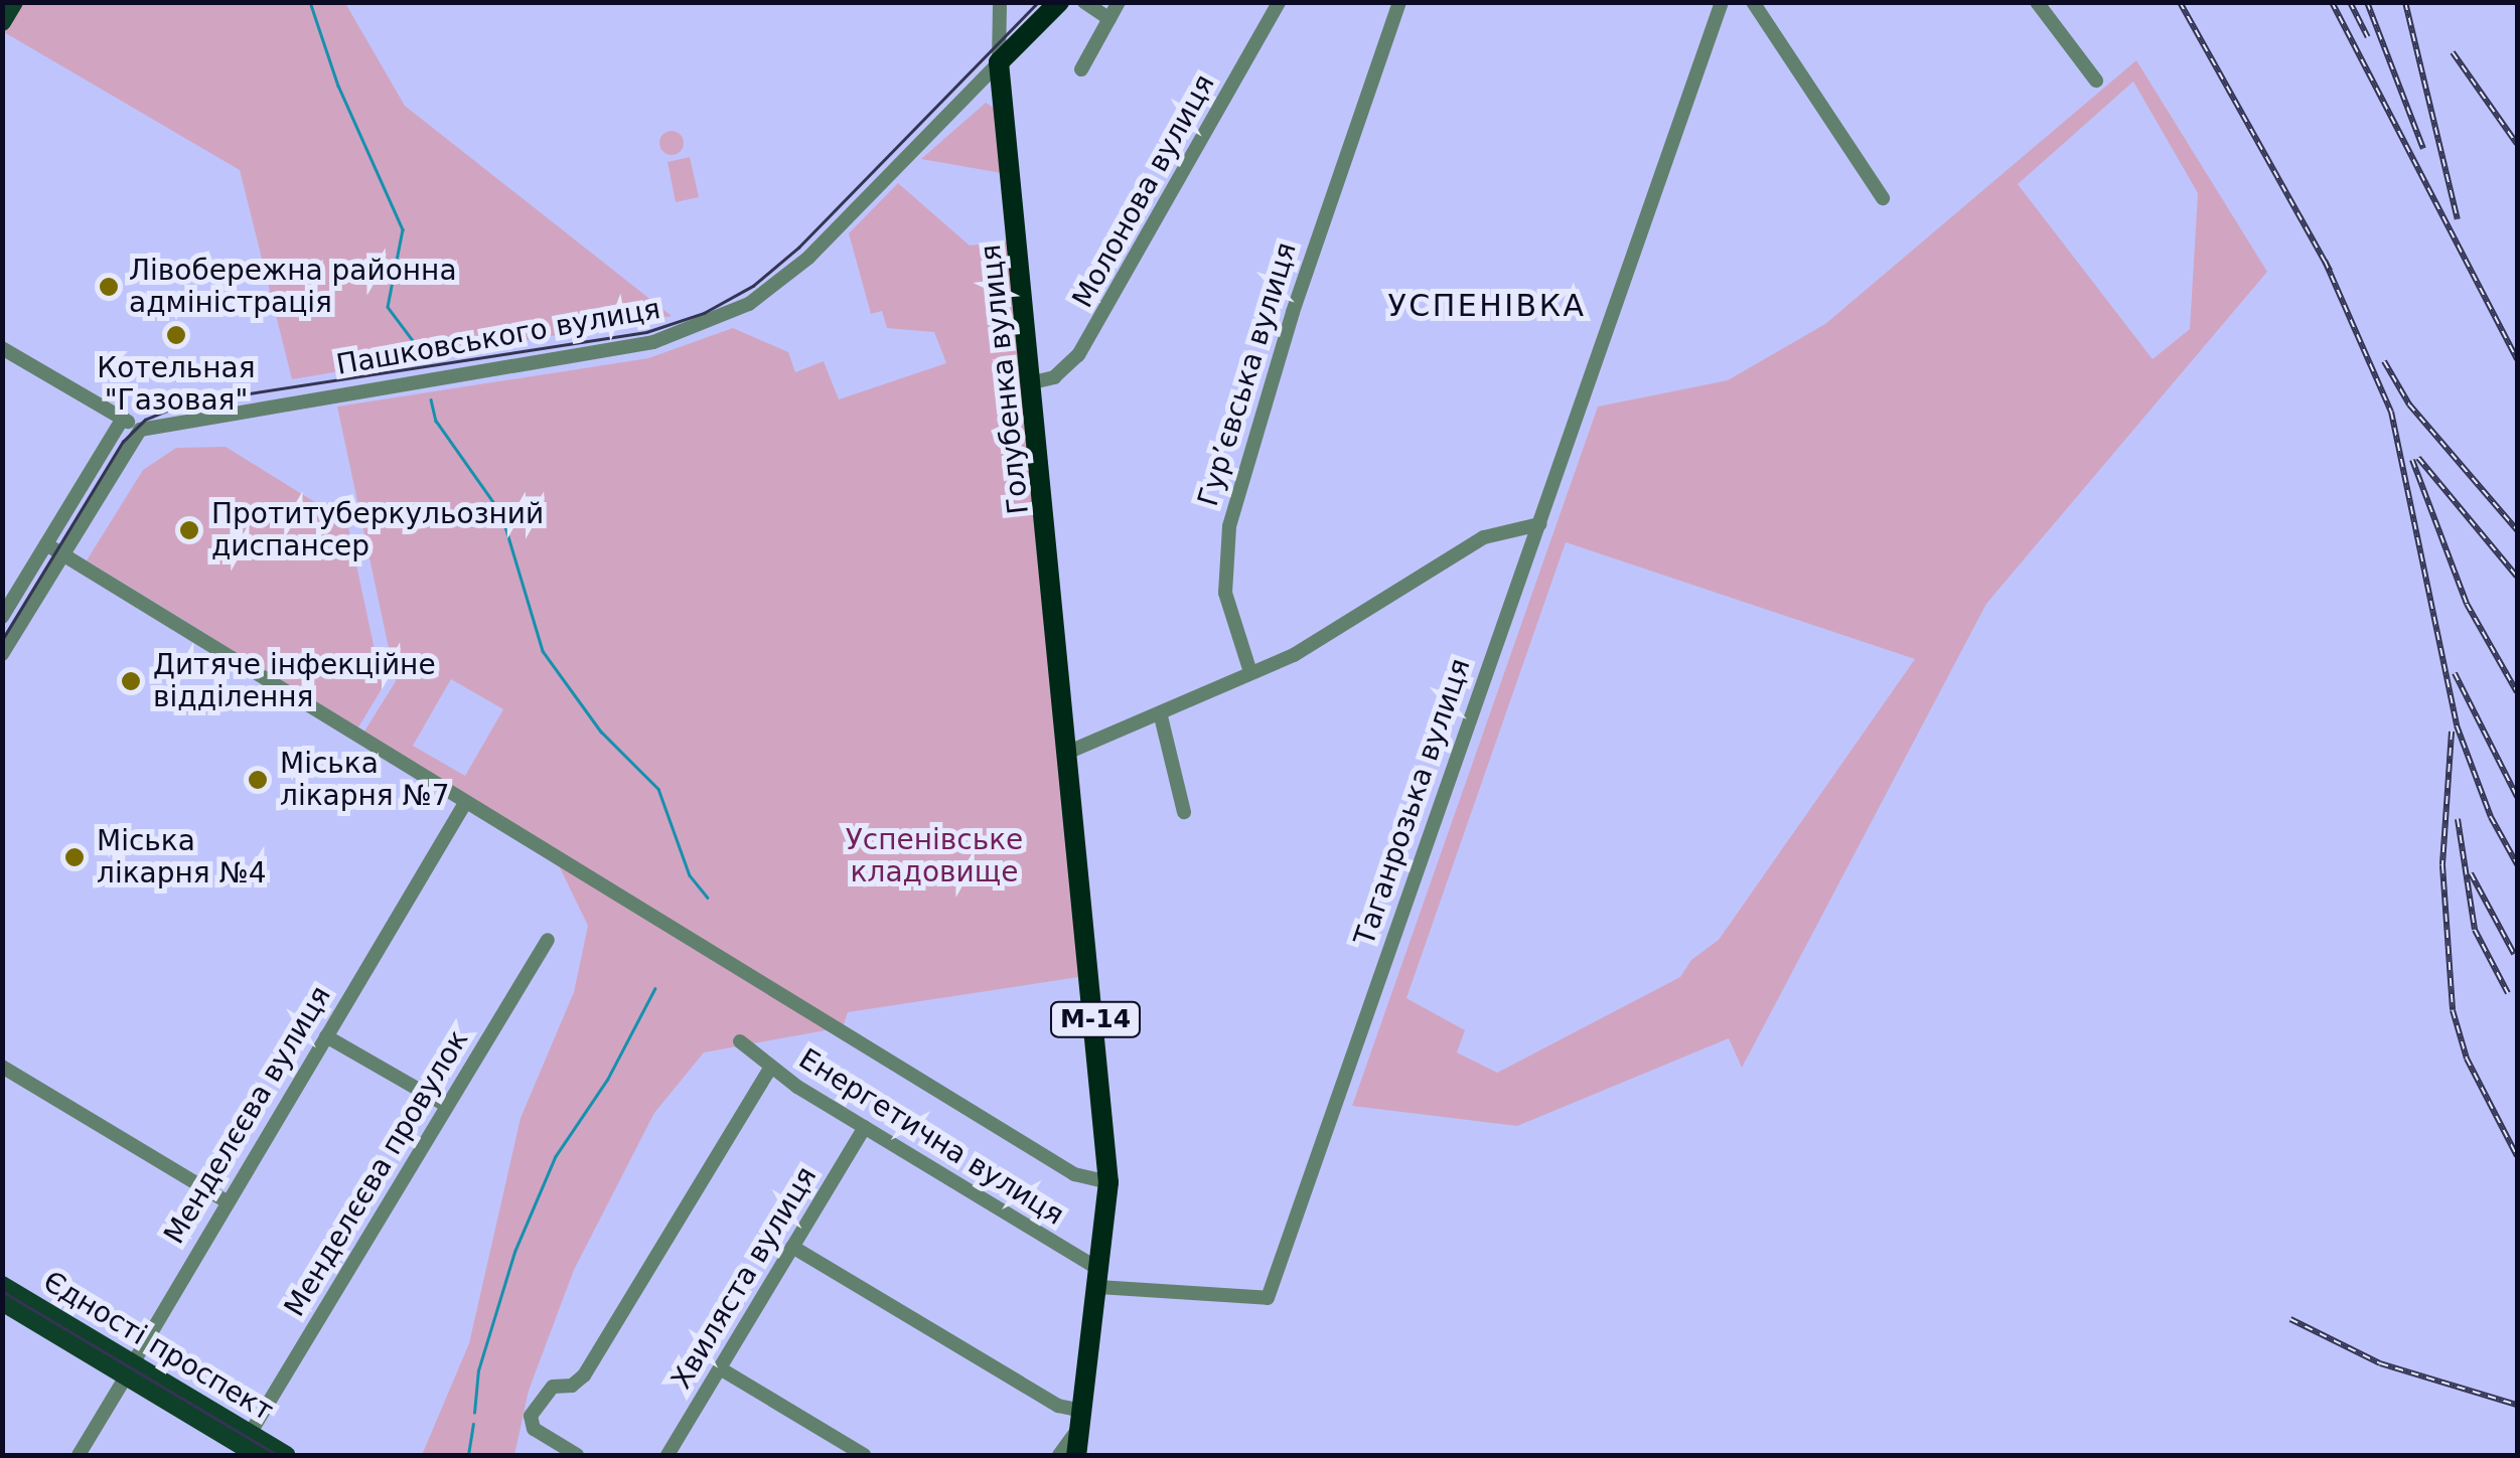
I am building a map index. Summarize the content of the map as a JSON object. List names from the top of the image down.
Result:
{
  "streets": {
    "highway": ["Пашковського вулиця", "Голубенка вулиця", "М-14"],
    "main road": ["Єдності проспект"],
    "street": [
      "Молонова вулиця",
      "Гур’євська вулиця",
      "Таганрозька вулиця",
      "Менделєєва вулиця",
      "Енергетична вулиця",
      "Менделєєва провулок",
      "Хвиляста вулиця"
    ]
  },
  "crossings": [
    ["Молонова вулиця", "Голубенка вулиця"],
    ["Пашковського вулиця", "Голубенка вулиця"],
    ["Голубенка вулиця", "М-14"],
    ["Таганрозька вулиця", "М-14"],
    ["Таганрозька вулиця", "Енергетична вулиця"],
    ["М-14", "Енергетична вулиця"],
    ["Менделєєва вулиця", "Єдності проспект"],
    ["Енергетична вулиця", "Хвиляста вулиця"],
    ["Менделєєва провулок", "Єдності проспект"]
  ],
  "districts": ["УСПЕНІВКА"],
  "parks": ["Успенівське кладовище"],
  "places": [
    "Лівобережна районна адміністрація",
    "Котельная \"Газовая\"",
    "Протитуберкульозний диспансер",
    "Дитяче інфекційне відділення",
    "Міська лікарня №7",
    "Міська лікарня №4"
  ]
}
